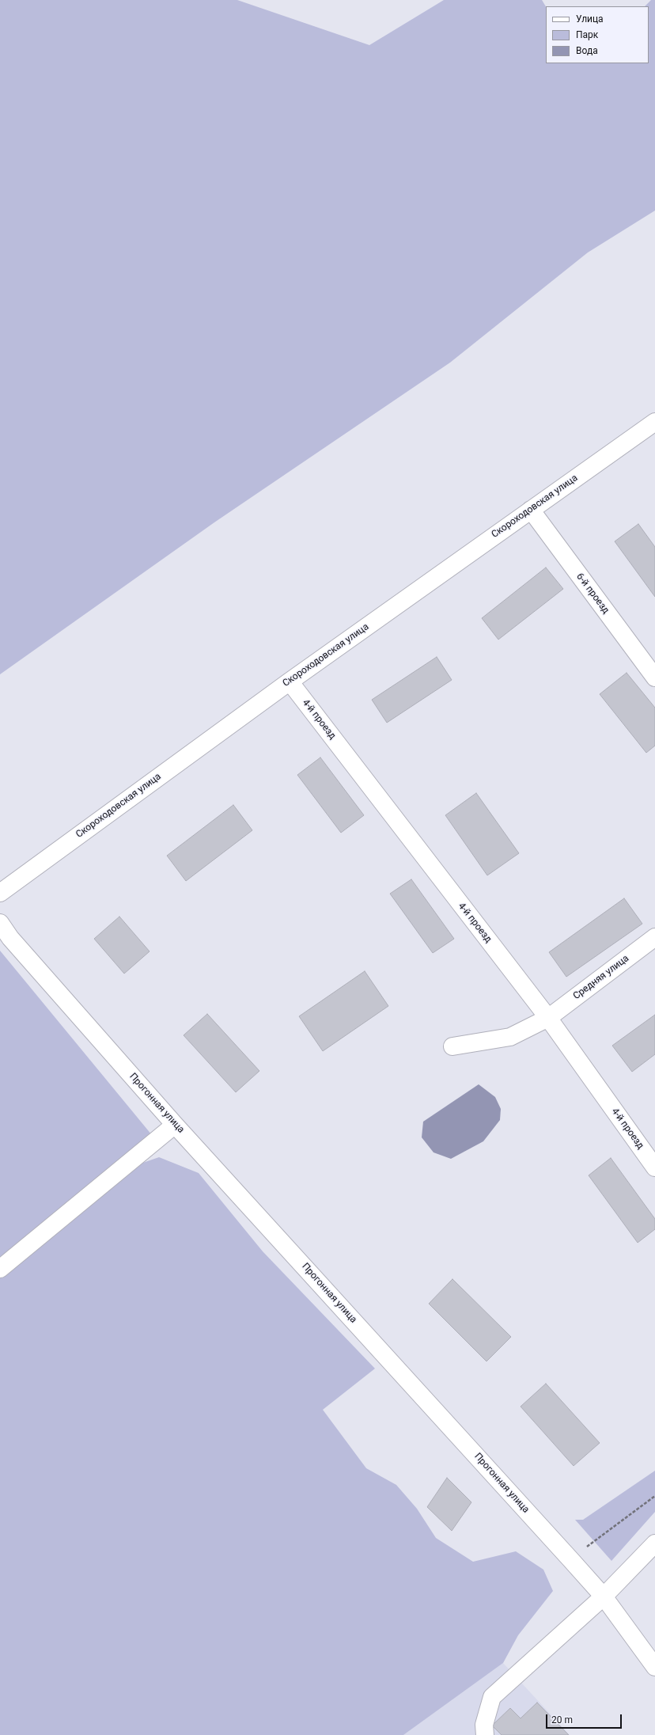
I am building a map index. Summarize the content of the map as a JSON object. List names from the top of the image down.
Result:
{
  "streets": {
    "street": [
      "Скороходовская улица",
      "6-й проезд",
      "4-й проезд",
      "Средняя улица",
      "Прогонная улица"
    ]
  },
  "crossings": [
    ["Скороходовская улица", "6-й проезд"],
    ["Скороходовская улица", "4-й проезд"],
    ["4-й проезд", "Средняя улица"]
  ],
  "legend": ["Улица", "Парк", "Вода"],
  "scale_bar": "20 m"
}
